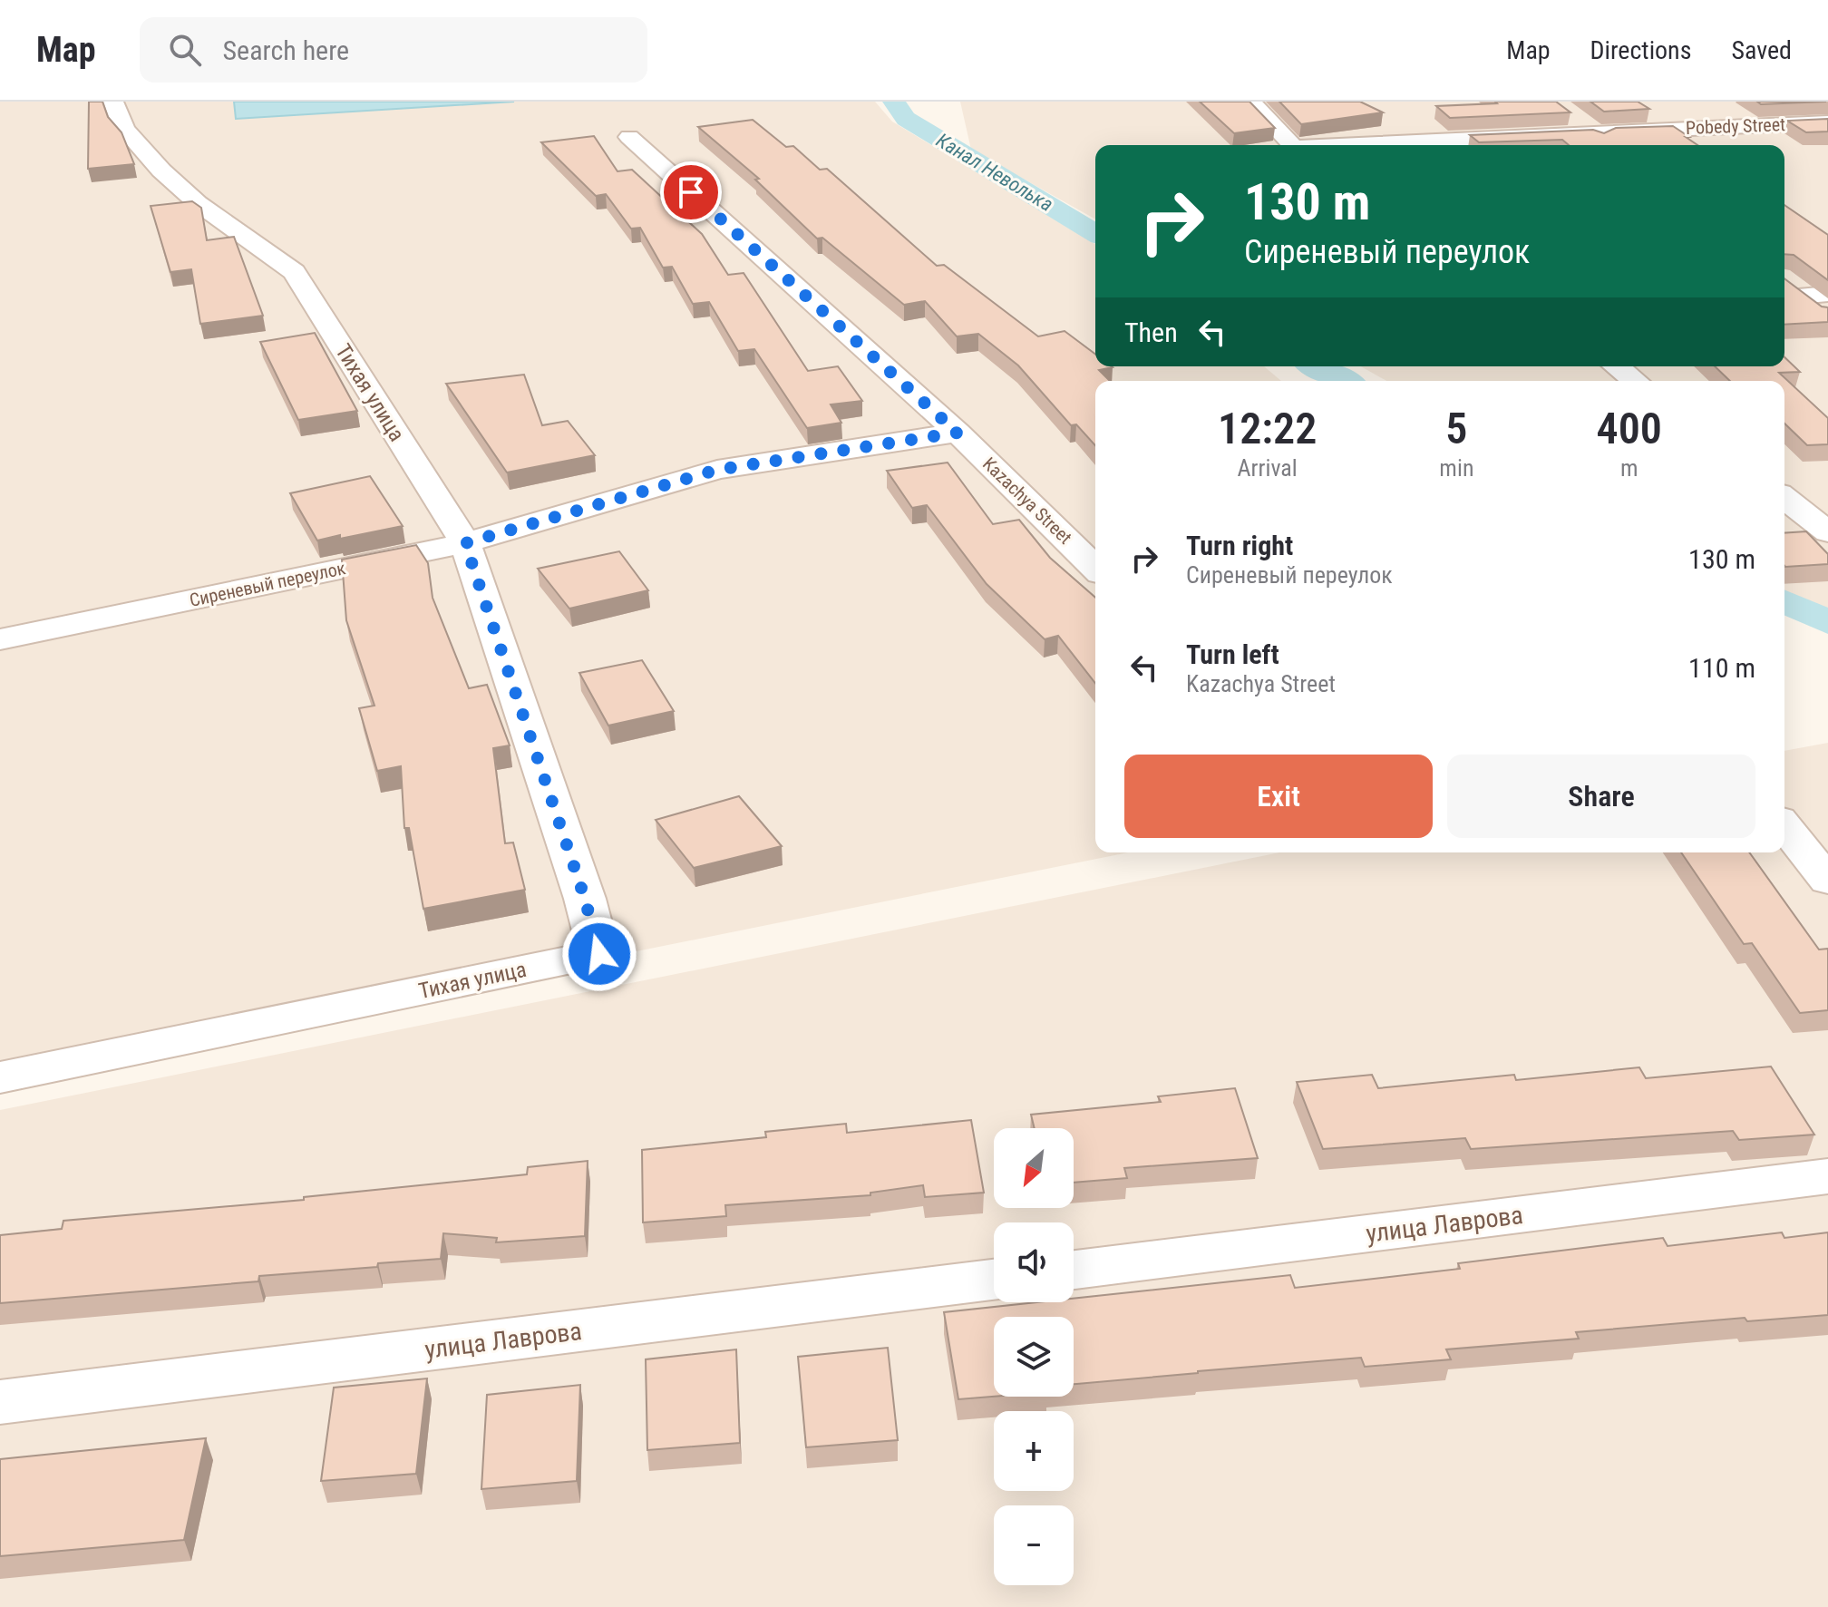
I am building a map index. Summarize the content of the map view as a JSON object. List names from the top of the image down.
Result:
{
  "streets": {
    "street": [
      "Pobedy Street",
      "Тихая улица",
      "Kazachya Street",
      "Сиреневый переулок",
      "улица Лаврова"
    ]
  },
  "crossings": [
    ["Тихая улица", "Сиреневый переулок"],
    ["Kazachya Street", "Сиреневый переулок"]
  ],
  "water": ["Канал Неволька"],
  "north": "bottom left",
  "page": {
    "header": "Map",
    "search": "Search here",
    "nav": ["Map", "Directions", "Saved"],
    "turn": ["130 m", "Сиреневый переулок"],
    "then": "Then",
    "eta": [
      "12:22",
      "Arrival",
      "5",
      "min",
      "400",
      "m"
    ],
    "list": [
      {
        "name": "Turn right",
        "note": "Сиреневый переулок",
        "value": "130 m"
      },
      {
        "name": "Turn left",
        "note": "Kazachya Street",
        "value": "110 m"
      }
    ],
    "buttons": ["Exit", "Share"],
    "map_buttons": ["+", "−"]
  }
}
